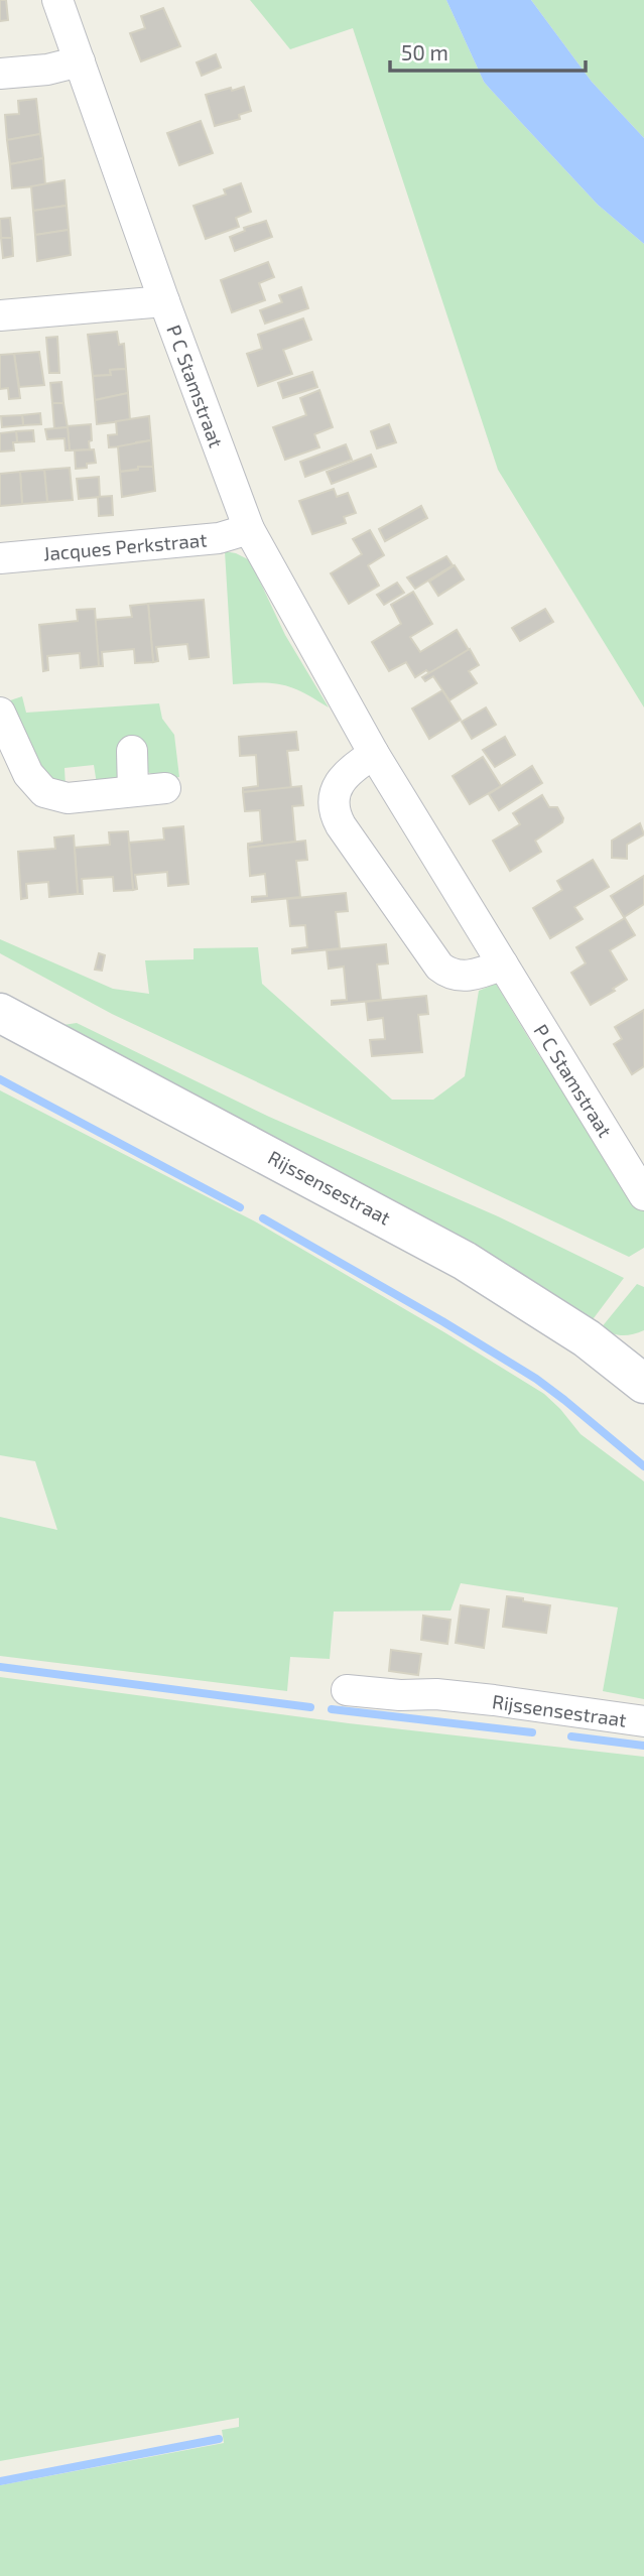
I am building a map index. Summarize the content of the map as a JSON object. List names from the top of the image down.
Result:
{
  "streets": {
    "main road": ["Rijssensestraat"],
    "street": ["P C Stamstraat", "Jacques Perkstraat"]
  },
  "crossings": [
    ["P C Stamstraat", "Jacques Perkstraat"]
  ],
  "scale_bar": "50 m"
}
